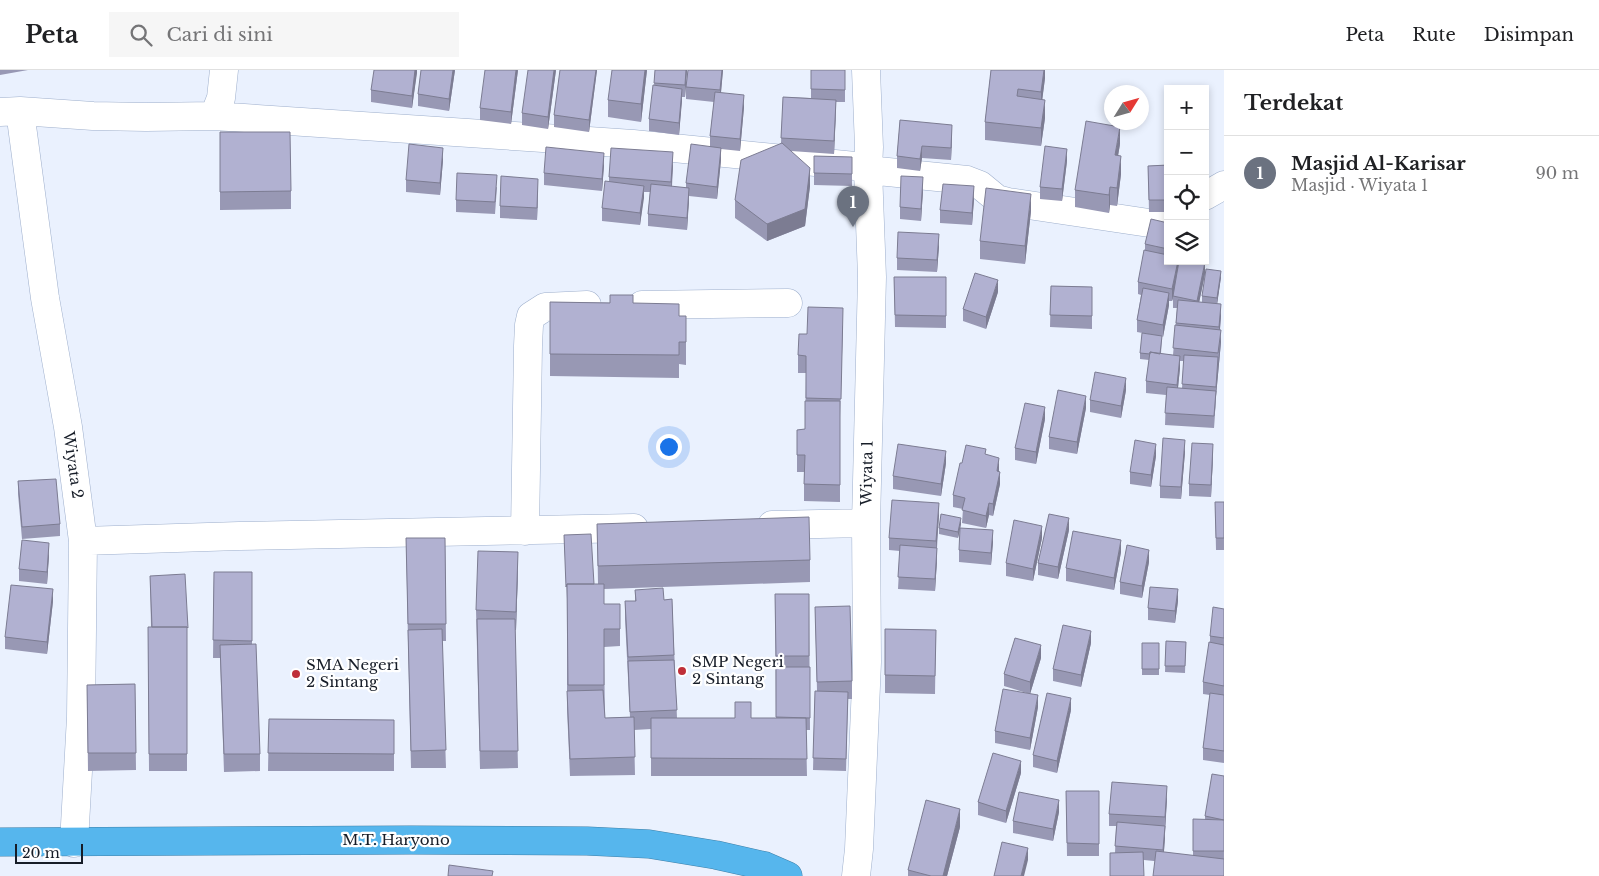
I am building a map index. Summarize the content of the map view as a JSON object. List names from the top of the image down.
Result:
{
  "streets": {
    "highway": ["M.T. Haryono"],
    "street": ["Wiyata 2", "Wiyata 1"]
  },
  "crossings": [
    ["Wiyata 2", "M.T. Haryono"]
  ],
  "places": ["SMP Negeri 2 Sintang", "SMA Negeri 2 Sintang"],
  "scale_bar": "20 m",
  "north": "top right",
  "page": {
    "header": "Peta",
    "search": "Cari di sini",
    "nav": ["Peta", "Rute", "Disimpan"],
    "heading": "Terdekat",
    "map_buttons": ["+", "−"],
    "list": [
      {
        "mark": "1",
        "name": "Masjid Al-Karisar",
        "note": "Masjid · Wiyata 1",
        "value": "90 m"
      }
    ],
    "pins": "1",
    "scale": "20 m"
  }
}
